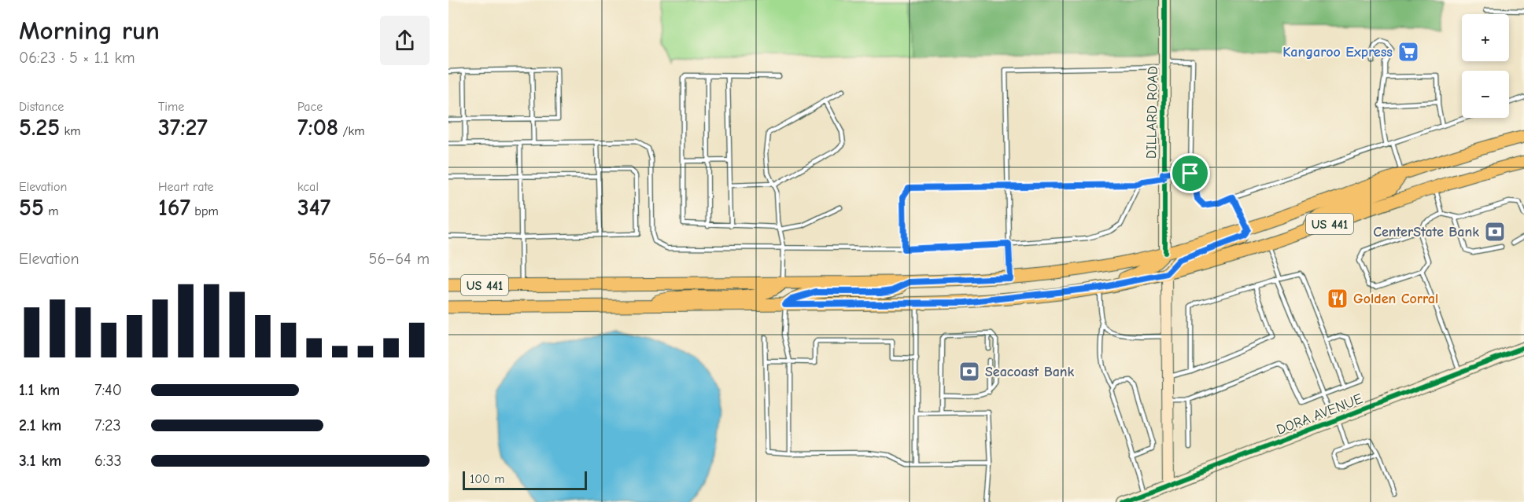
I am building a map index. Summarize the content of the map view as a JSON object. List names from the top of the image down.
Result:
{
  "streets": {
    "main road": ["US 441"],
    "street": ["DILLARD ROAD", "DORA AVENUE"]
  },
  "crossings": [
    ["DILLARD ROAD", "US 441"]
  ],
  "places": {
    "supermarket": ["Kangaroo Express"],
    "bank": ["CenterState Bank", "Seacoast Bank"],
    "restaurant": ["Golden Corral"]
  },
  "scale_bar": "100 m",
  "page": {
    "heading": ["Morning run", "06:23 · 5 × 1.1 km"],
    "map_buttons": ["+", "−"],
    "stats": [
      ["Distance", "5.25 km"],
      ["Time", "37:27"],
      ["Pace", "7:08 /km"],
      ["Elevation", "55 m"],
      ["Heart rate", "167 bpm"],
      ["kcal", "347"]
    ],
    "chart": ["Elevation", "56–64 m"],
    "list": [
      {
        "name": "1.1 km",
        "note": "7:40"
      },
      {
        "name": "2.1 km",
        "note": "7:23"
      },
      {
        "name": "3.1 km",
        "note": "6:33"
      }
    ],
    "scale": "100 m"
  }
}
